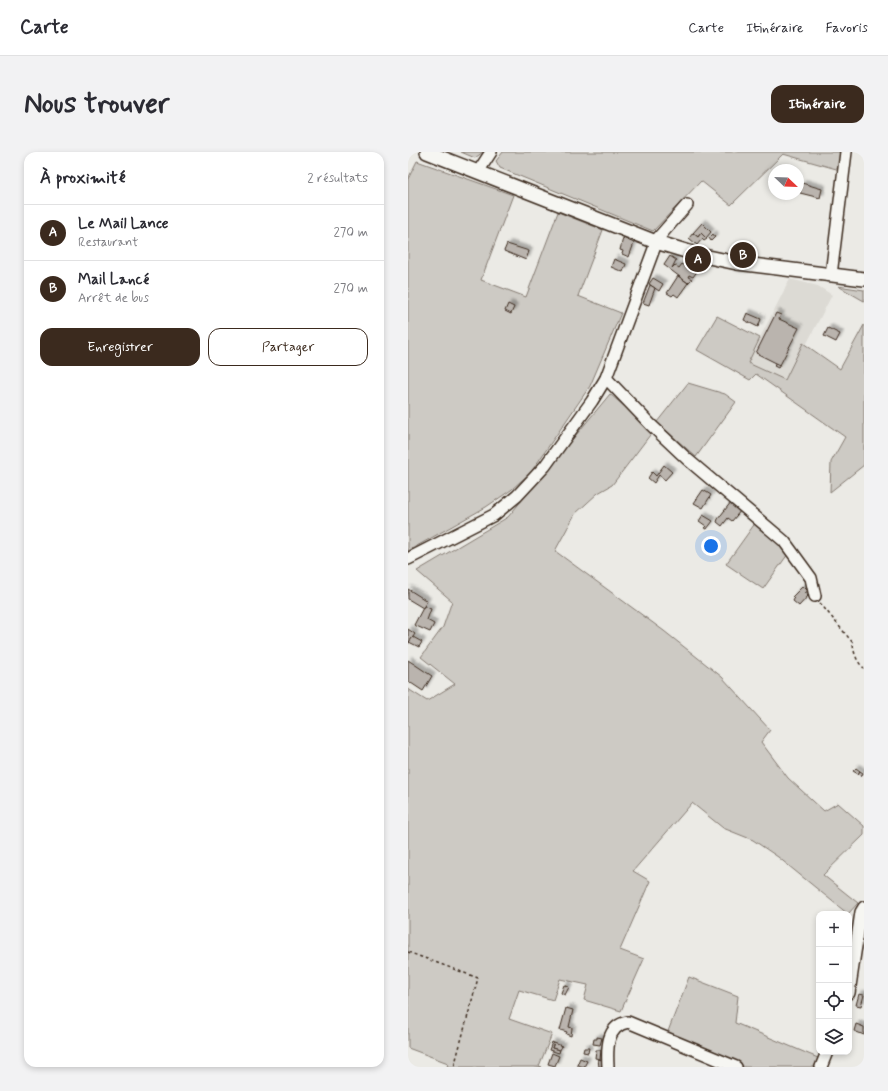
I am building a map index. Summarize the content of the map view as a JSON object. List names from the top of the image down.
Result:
{
  "north": "bottom right",
  "page": {
    "header": "Carte",
    "nav": ["Carte", "Itinéraire", "Favoris"],
    "buttons": [
      "Itinéraire",
      ["Enregistrer", "Partager"]
    ],
    "title": "Nous trouver",
    "heading": ["À proximité", "2 résultats"],
    "list": [
      {
        "mark": "A",
        "name": "Le Mail Lance",
        "note": "Restaurant",
        "value": "270 m"
      },
      {
        "mark": "B",
        "name": "Mail Lancé",
        "note": "Arrêt de bus",
        "value": "270 m"
      }
    ],
    "pins": ["B", "A"],
    "map_buttons": ["+", "−"]
  }
}
